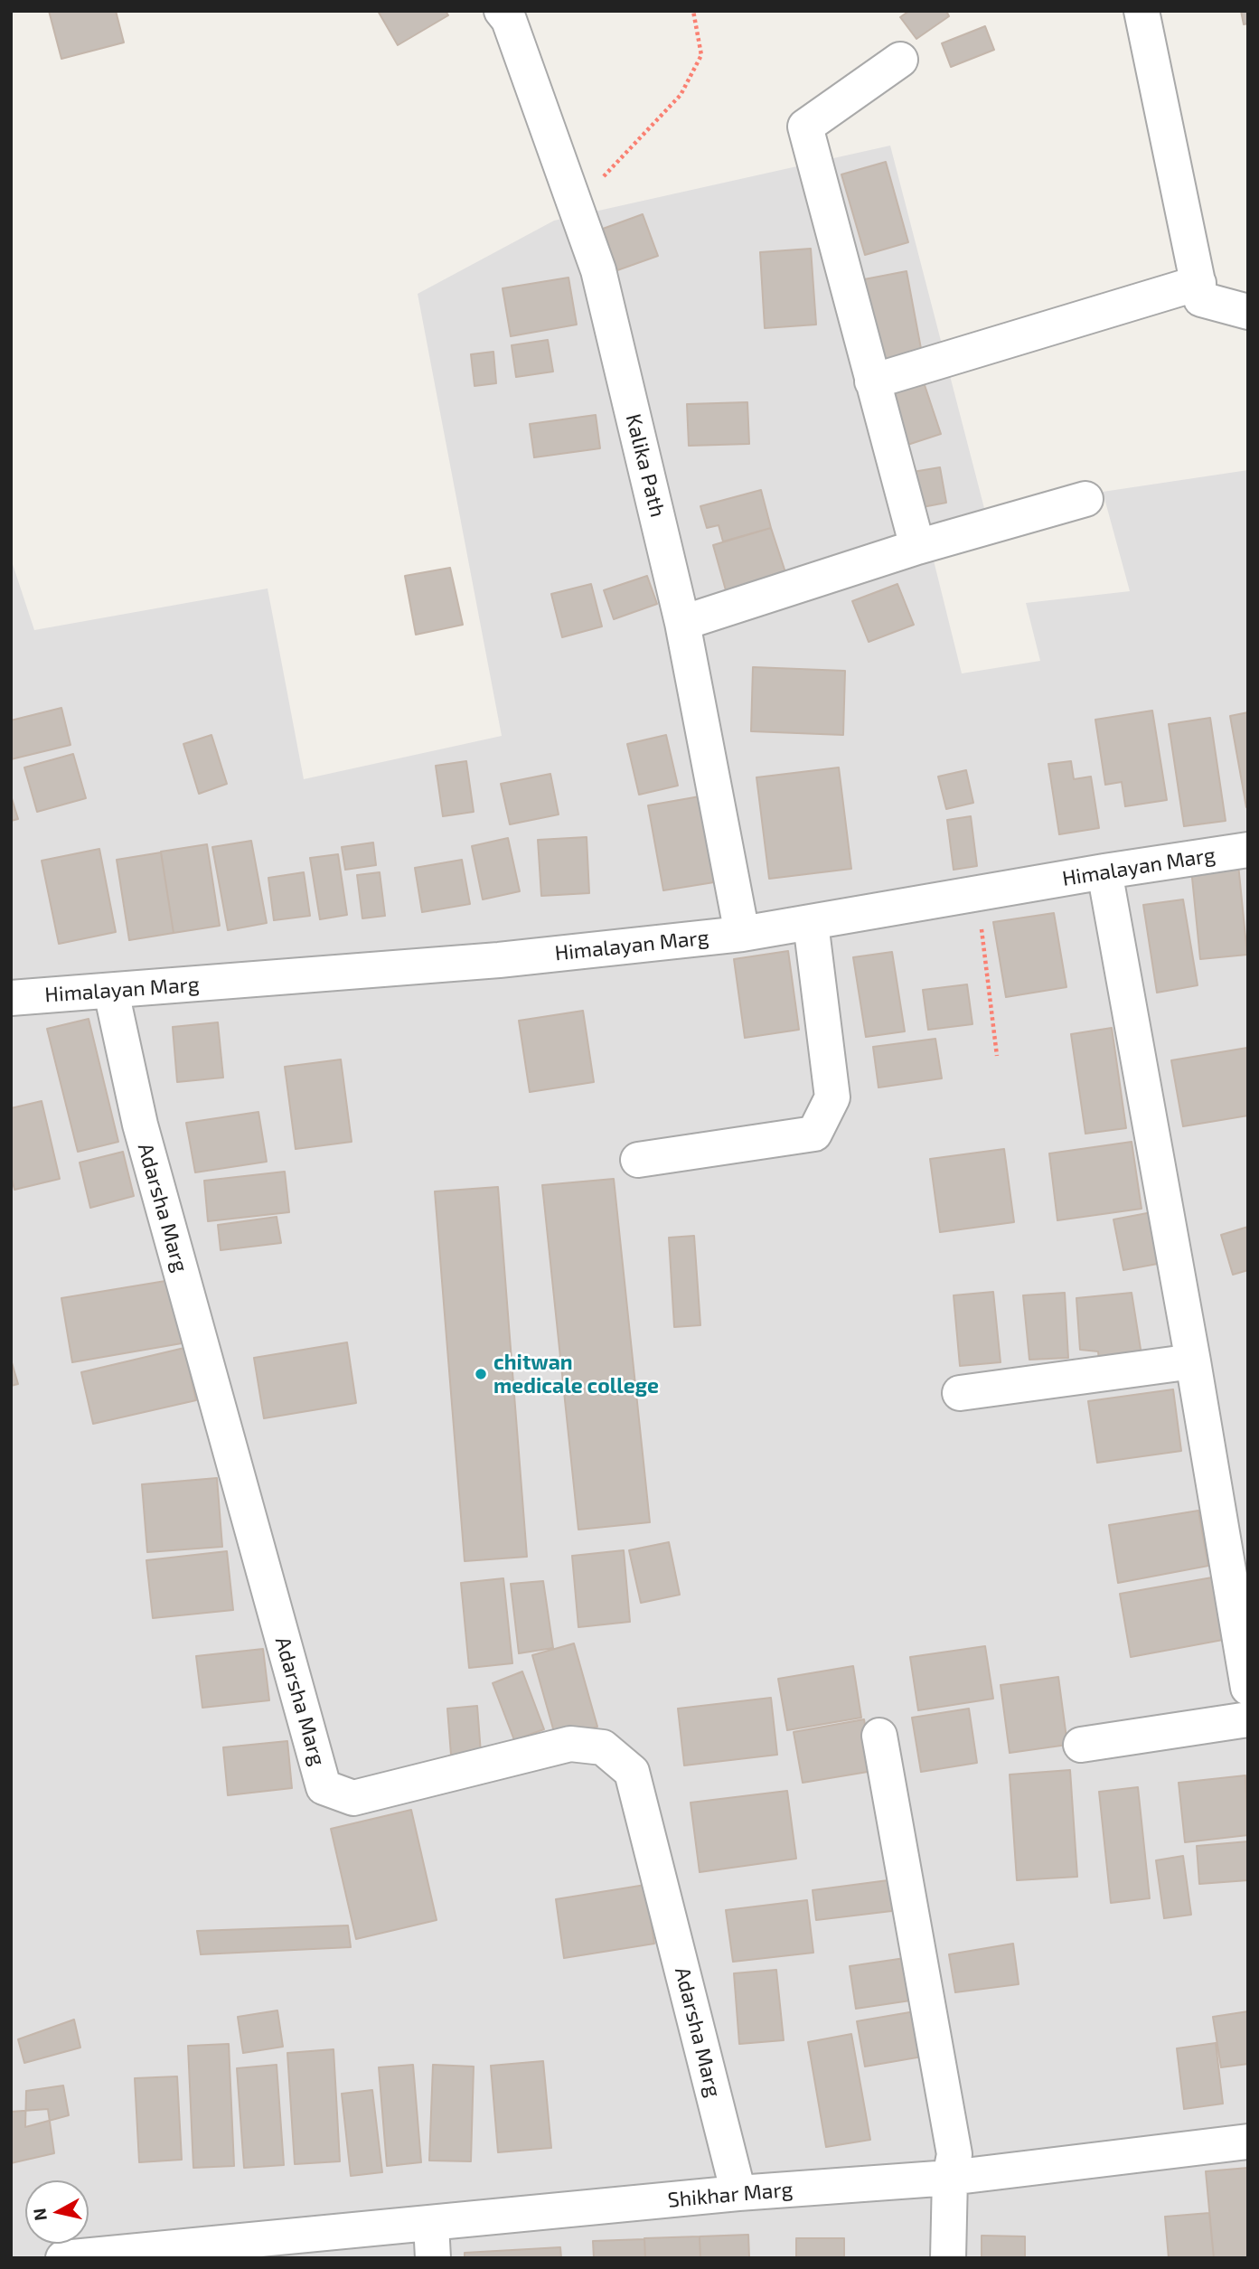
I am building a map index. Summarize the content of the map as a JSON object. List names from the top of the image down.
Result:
{
  "streets": {
    "street": [
      "Kalika Path",
      "Himalayan Marg",
      "Adarsha Marg",
      "Shikhar Marg"
    ]
  },
  "crossings": [
    ["Kalika Path", "Himalayan Marg"],
    ["Himalayan Marg", "Adarsha Marg"],
    ["Adarsha Marg", "Shikhar Marg"]
  ],
  "places": ["chitwan medicale college"],
  "north": "left"
}
